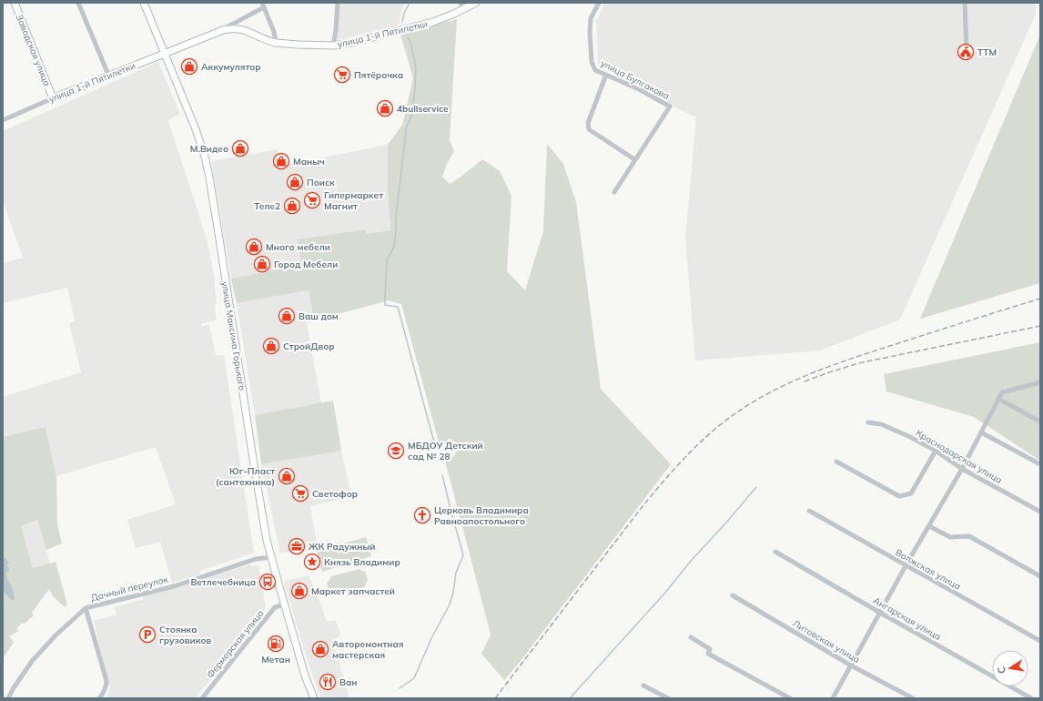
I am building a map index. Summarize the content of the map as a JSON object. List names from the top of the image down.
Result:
{
  "streets": {
    "main road": ["улица 1-й Пятилетки", "Заводская улица", "улица Максима Горького"],
    "street": [
      "улица Булгакова",
      "Краснодарская улица",
      "Волжская улица",
      "Дачный переулок",
      "Ангарская улица",
      "Литовская улица",
      "Фермерская улица"
    ]
  },
  "crossings": [
    ["улица 1-й Пятилетки", "Заводская улица"],
    ["улица 1-й Пятилетки", "улица Максима Горького"],
    ["улица Максима Горького", "Дачный переулок"],
    ["улица Максима Горького", "Фермерская улица"]
  ],
  "places": {
    "public building": ["ТТМ"],
    "shop": [
      "Аккумулятор",
      "4bullservice",
      "М.Видео",
      "Маныч",
      "Поиск",
      "Теле2",
      "Много мебели",
      "Город Мебели",
      "Ваш дом",
      "СтройДвор",
      "Юг-Пласт (сантехника)",
      "Маркет запчастей",
      "Авторемонтная мастерская"
    ],
    "supermarket": ["Пятёрочка", "Гипермаркет Магнит", "Светофор"],
    "school or university": ["МБДОУ Детский сад № 28"],
    "church": ["Церковь Владимира Равноапостольного"],
    "office": ["ЖК Радужный"],
    "place": ["Князь Владимир"],
    "bus stop": ["Ветлечебница"],
    "parking": ["Стоянка грузовиков"],
    "fuel station": ["Метан"],
    "restaurant": ["Ван"]
  },
  "north": "left"
}
